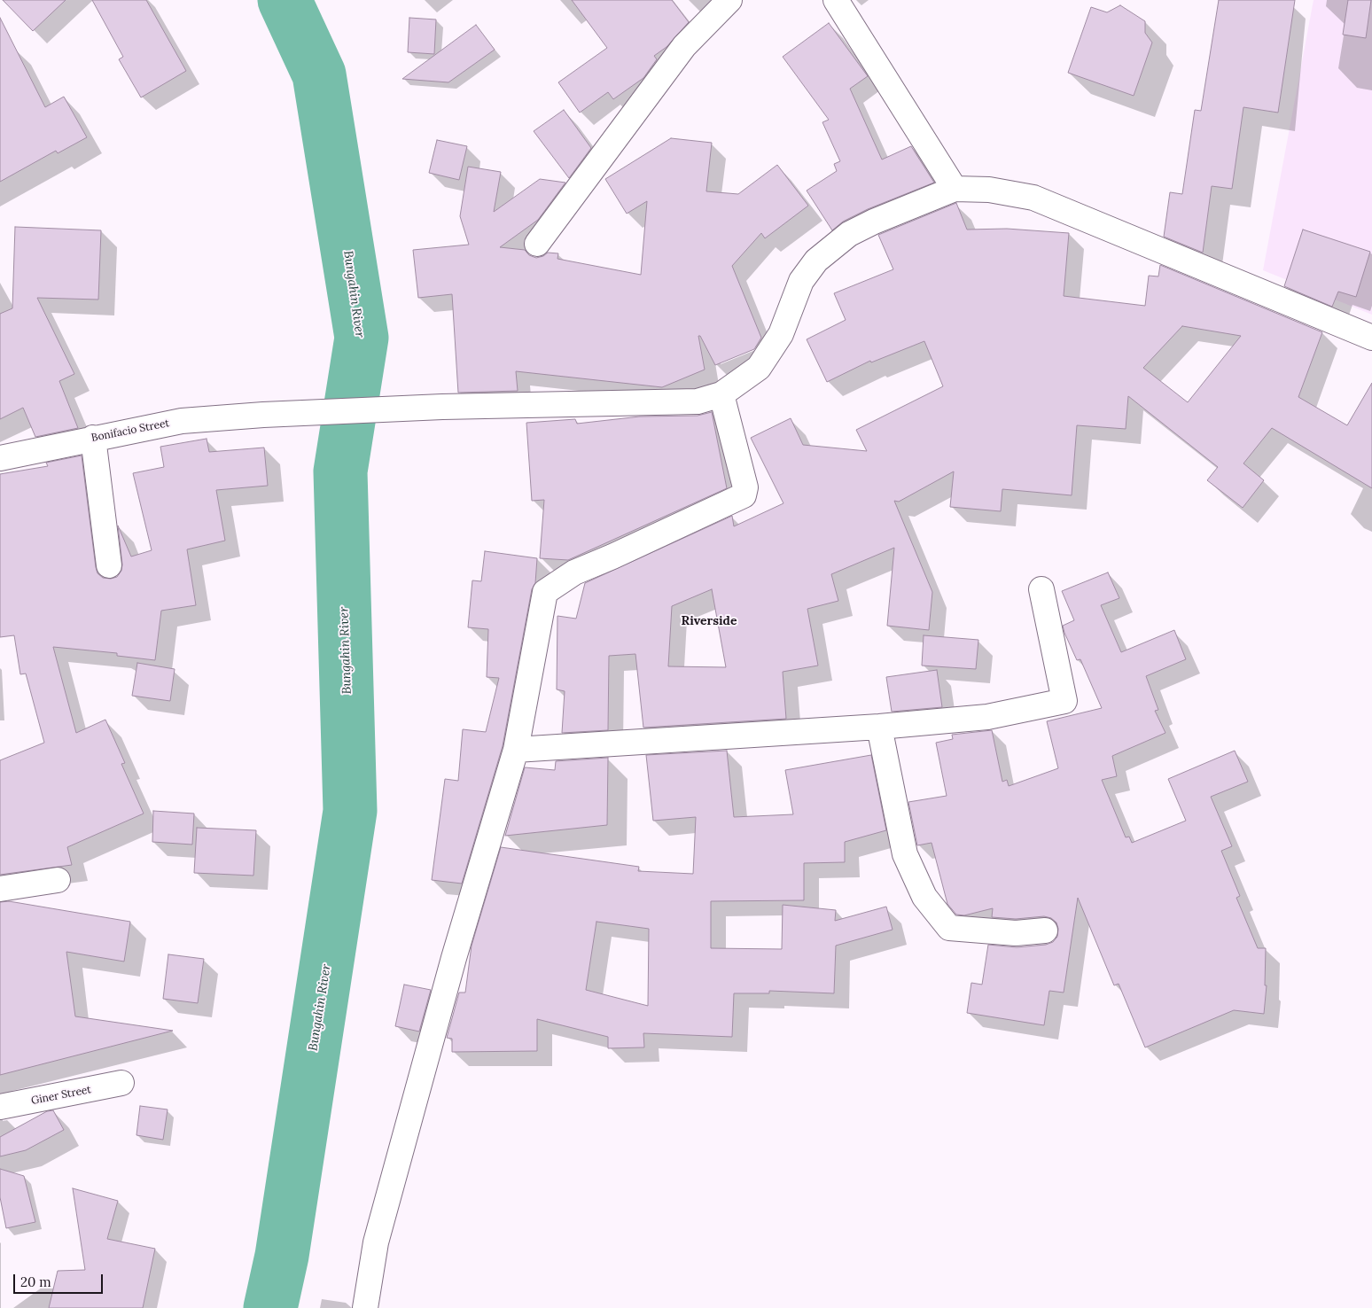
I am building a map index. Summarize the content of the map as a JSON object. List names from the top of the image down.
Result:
{
  "streets": {
    "street": ["Bonifacio Street", "Giner Street"]
  },
  "districts": ["Riverside"],
  "water": ["Bungahin River"],
  "scale_bar": "20 m"
}
